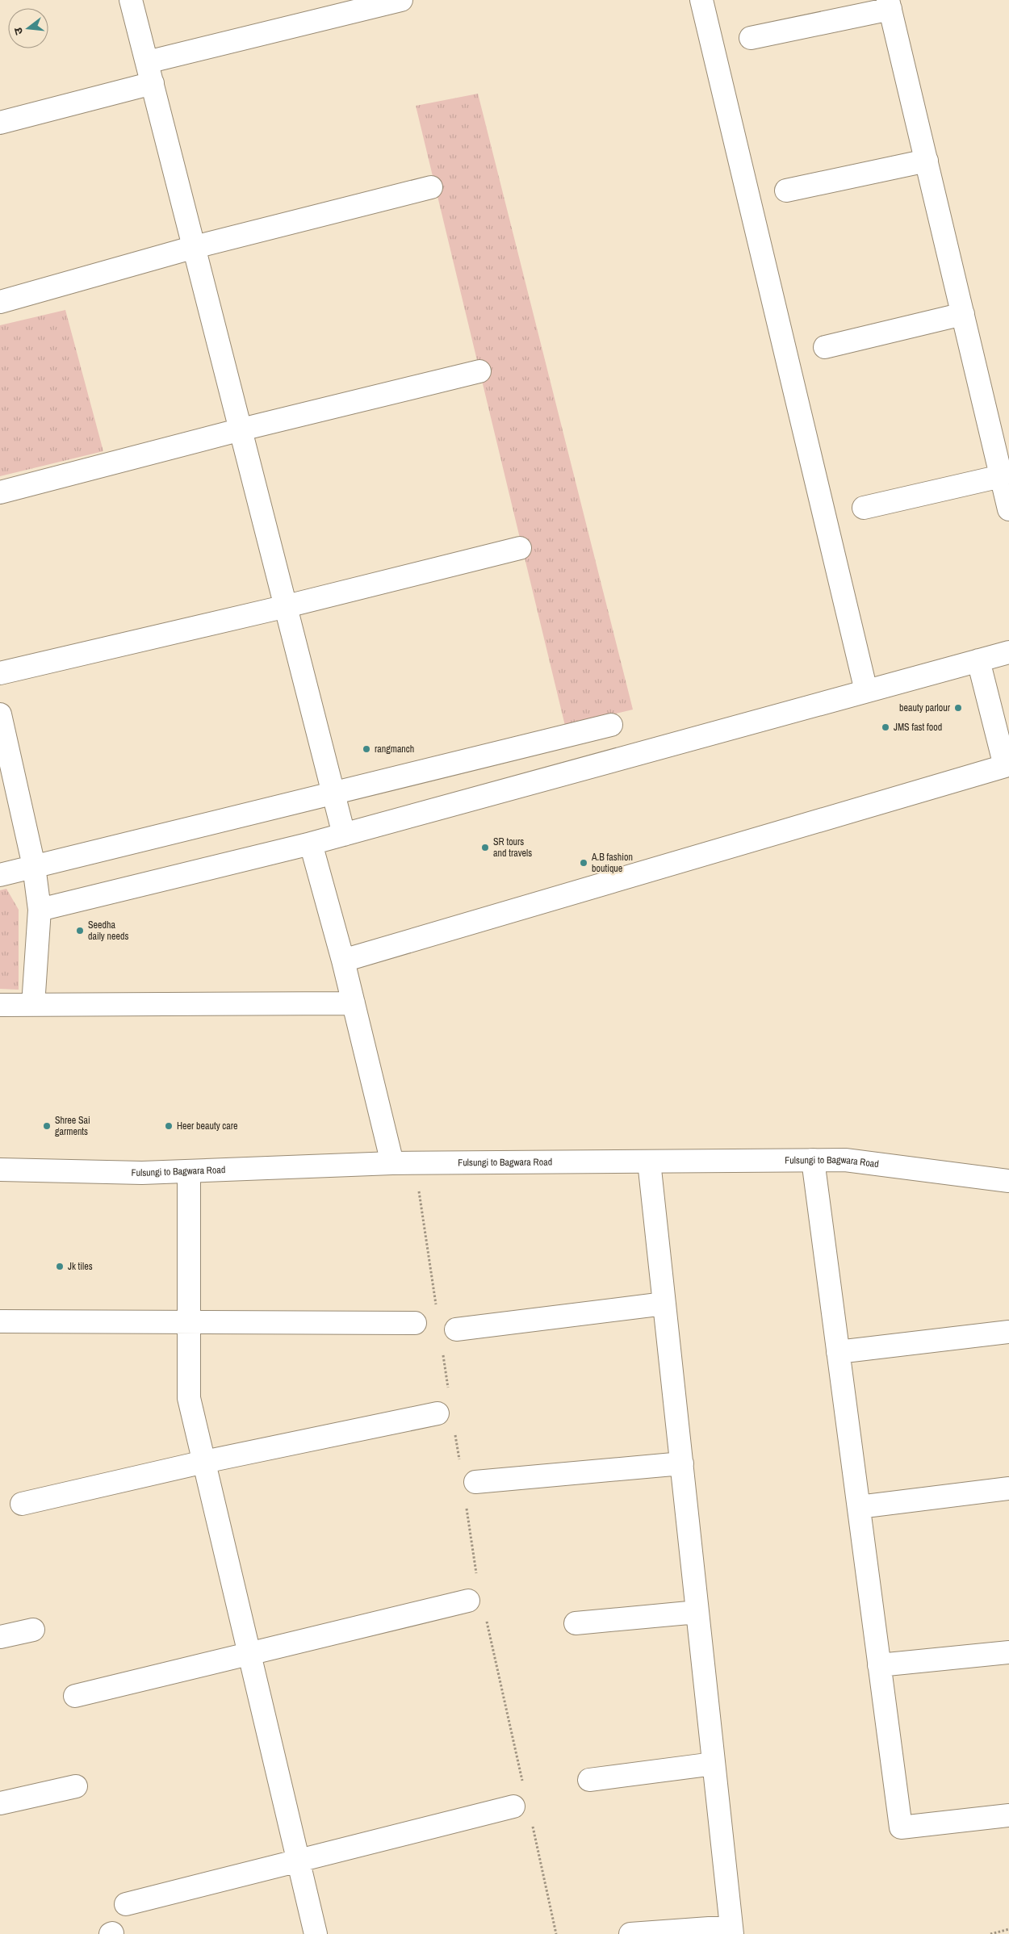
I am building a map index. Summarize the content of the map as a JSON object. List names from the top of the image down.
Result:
{
  "streets": {
    "street": ["Fulsungi to Bagwara Road"]
  },
  "places": [
    "beauty parlour",
    "JMS fast food",
    "rangmanch",
    "SR tours and travels",
    "A.B fashion boutique",
    "Seedha daily needs",
    "Shree Sai garments",
    "Heer beauty care",
    "Jk tiles"
  ],
  "north": "left"
}
